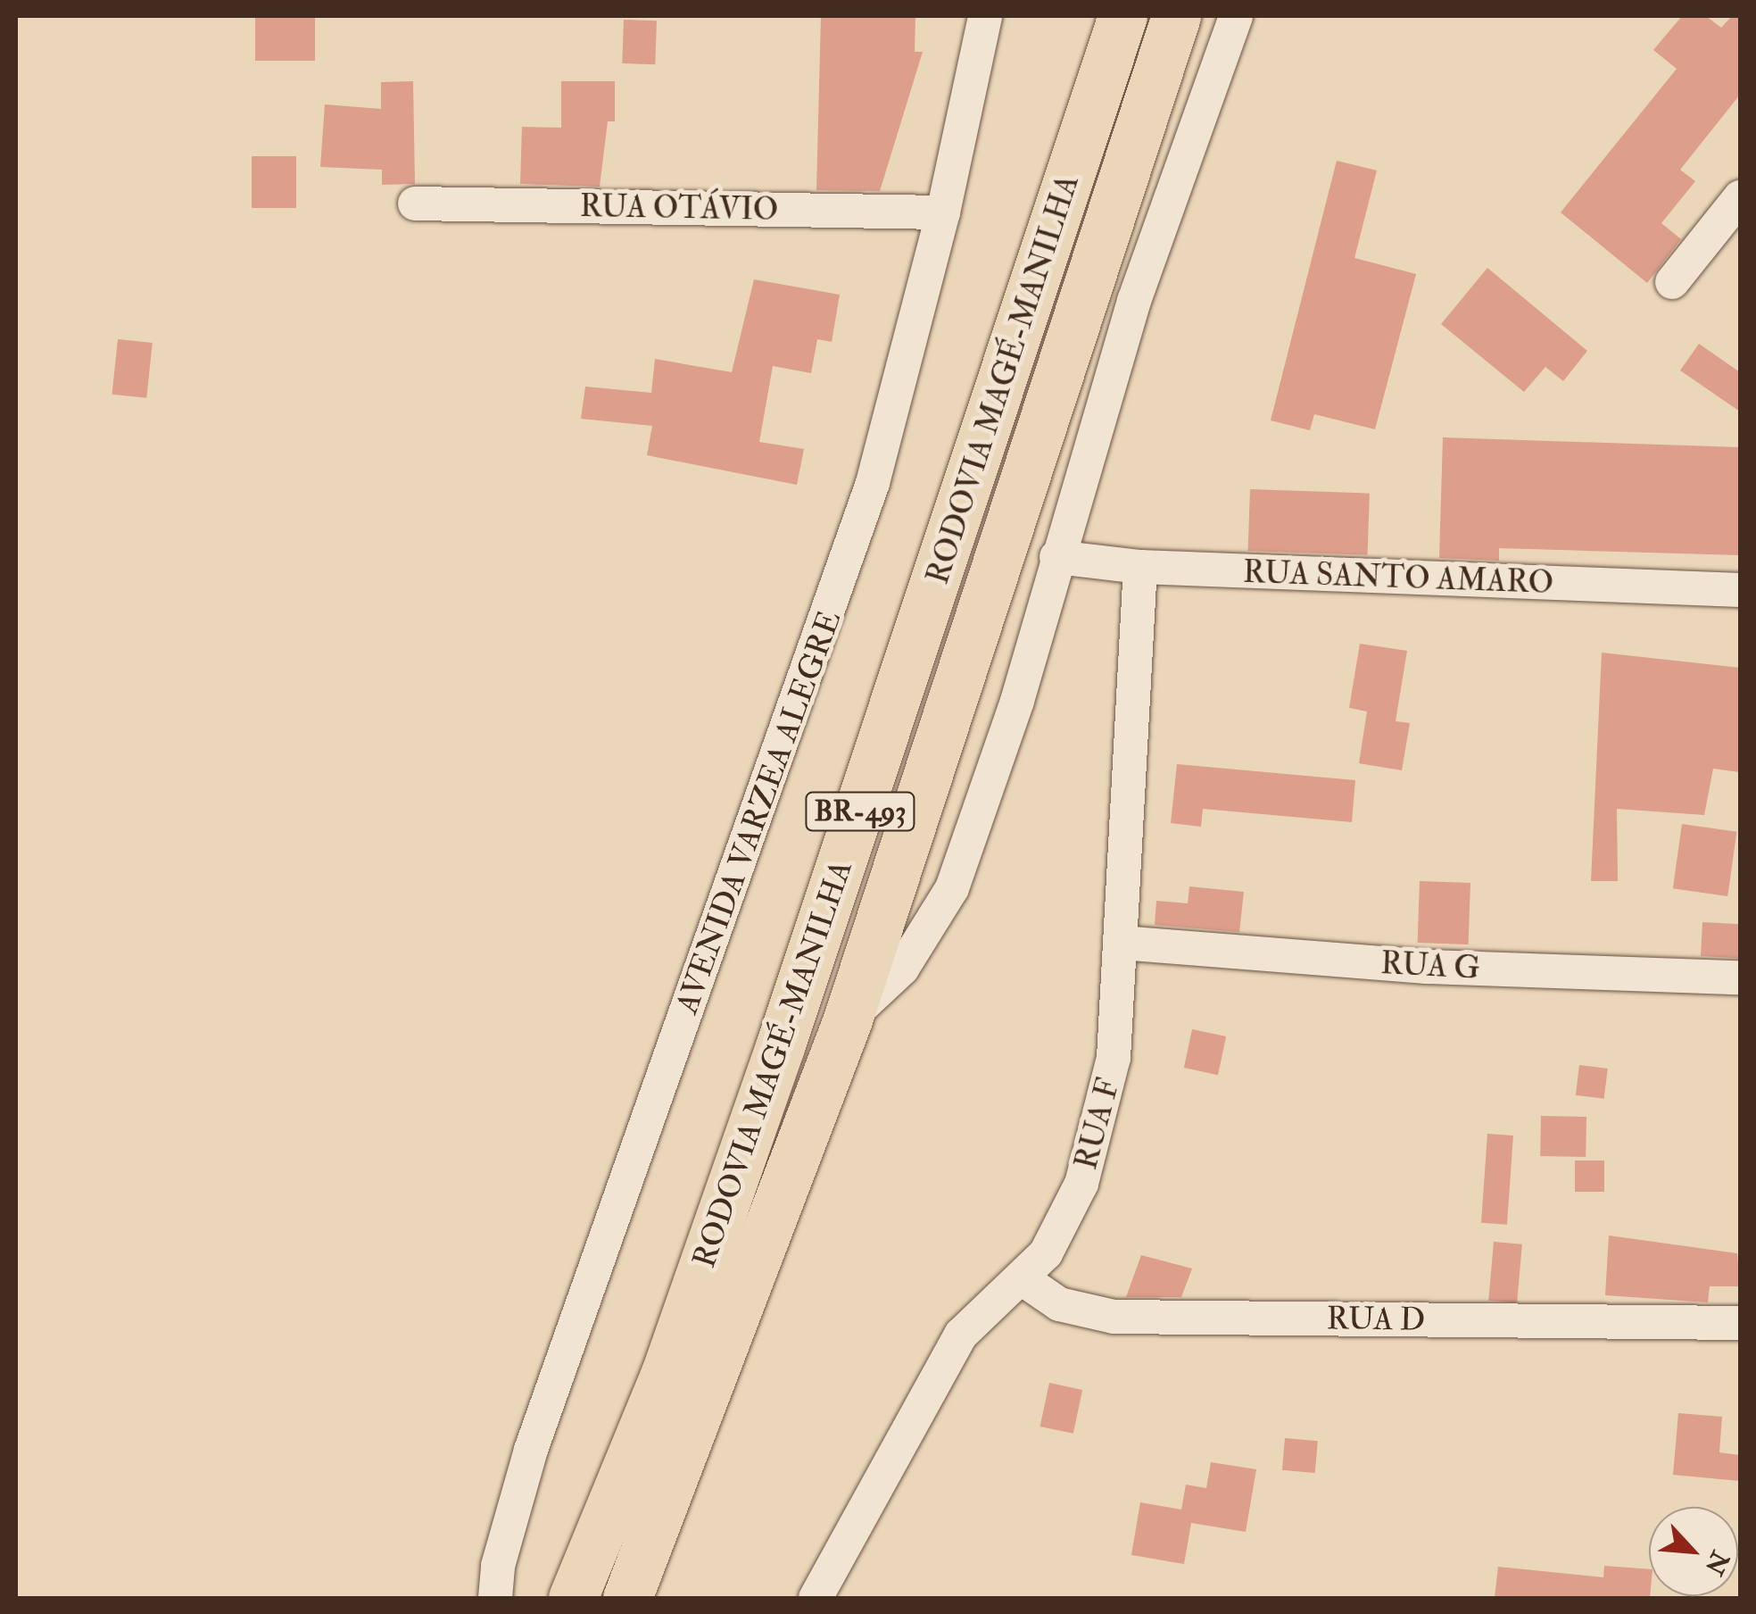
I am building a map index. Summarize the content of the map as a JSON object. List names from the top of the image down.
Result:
{
  "streets": {
    "highway": ["RODOVIA MAGÉ-MANILHA", "BR-493"],
    "street": [
      "RUA OTÁVIO",
      "RUA SANTO AMARO",
      "AVENIDA VARZEA ALEGRE",
      "RUA G",
      "RUA F",
      "RUA D"
    ]
  },
  "crossings": [
    ["RUA OTÁVIO", "AVENIDA VARZEA ALEGRE"],
    ["RUA SANTO AMARO", "RUA F"],
    ["RUA G", "RUA F"],
    ["RUA F", "RUA D"]
  ],
  "north": "bottom right"
}
